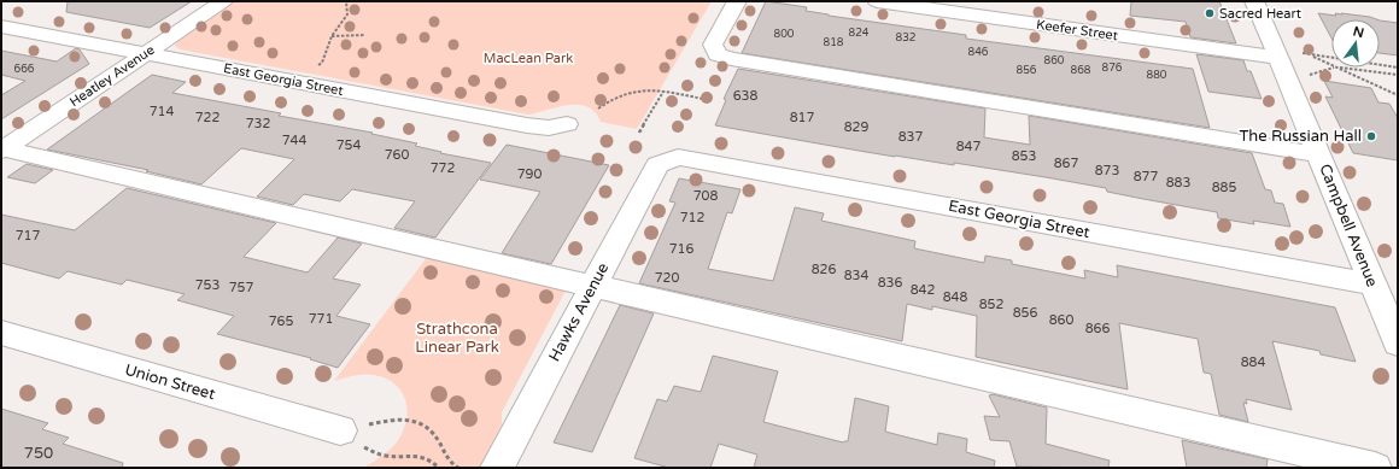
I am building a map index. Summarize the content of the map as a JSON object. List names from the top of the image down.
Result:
{
  "streets": {
    "street": [
      "Keefer Street",
      "Heatley Avenue",
      "East Georgia Street",
      "Campbell Avenue",
      "Hawks Avenue",
      "Union Street"
    ]
  },
  "crossings": [
    ["Keefer Street", "Campbell Avenue"],
    ["Heatley Avenue", "East Georgia Street"],
    ["East Georgia Street", "Campbell Avenue"],
    ["East Georgia Street", "Hawks Avenue"]
  ],
  "parks": ["MacLean Park", "Strathcona Linear Park"],
  "places": ["Sacred Heart", "The Russian Hall"],
  "house_numbers": [
    "824",
    "800",
    "832",
    "818",
    "846",
    "860",
    "876",
    "666",
    "856",
    "868",
    "880",
    "638",
    "714",
    "722",
    "817",
    "732",
    "829",
    "837",
    "744",
    "754",
    "847",
    "760",
    "853",
    "867",
    "772",
    "873",
    "790",
    "877",
    "883",
    "885",
    "708",
    "712",
    "717",
    "716",
    "826",
    "834",
    "720",
    "836",
    "753",
    "757",
    "842",
    "848",
    "852",
    "856",
    "771",
    "860",
    "765",
    "866",
    "884",
    "750"
  ],
  "north": "top"
}
